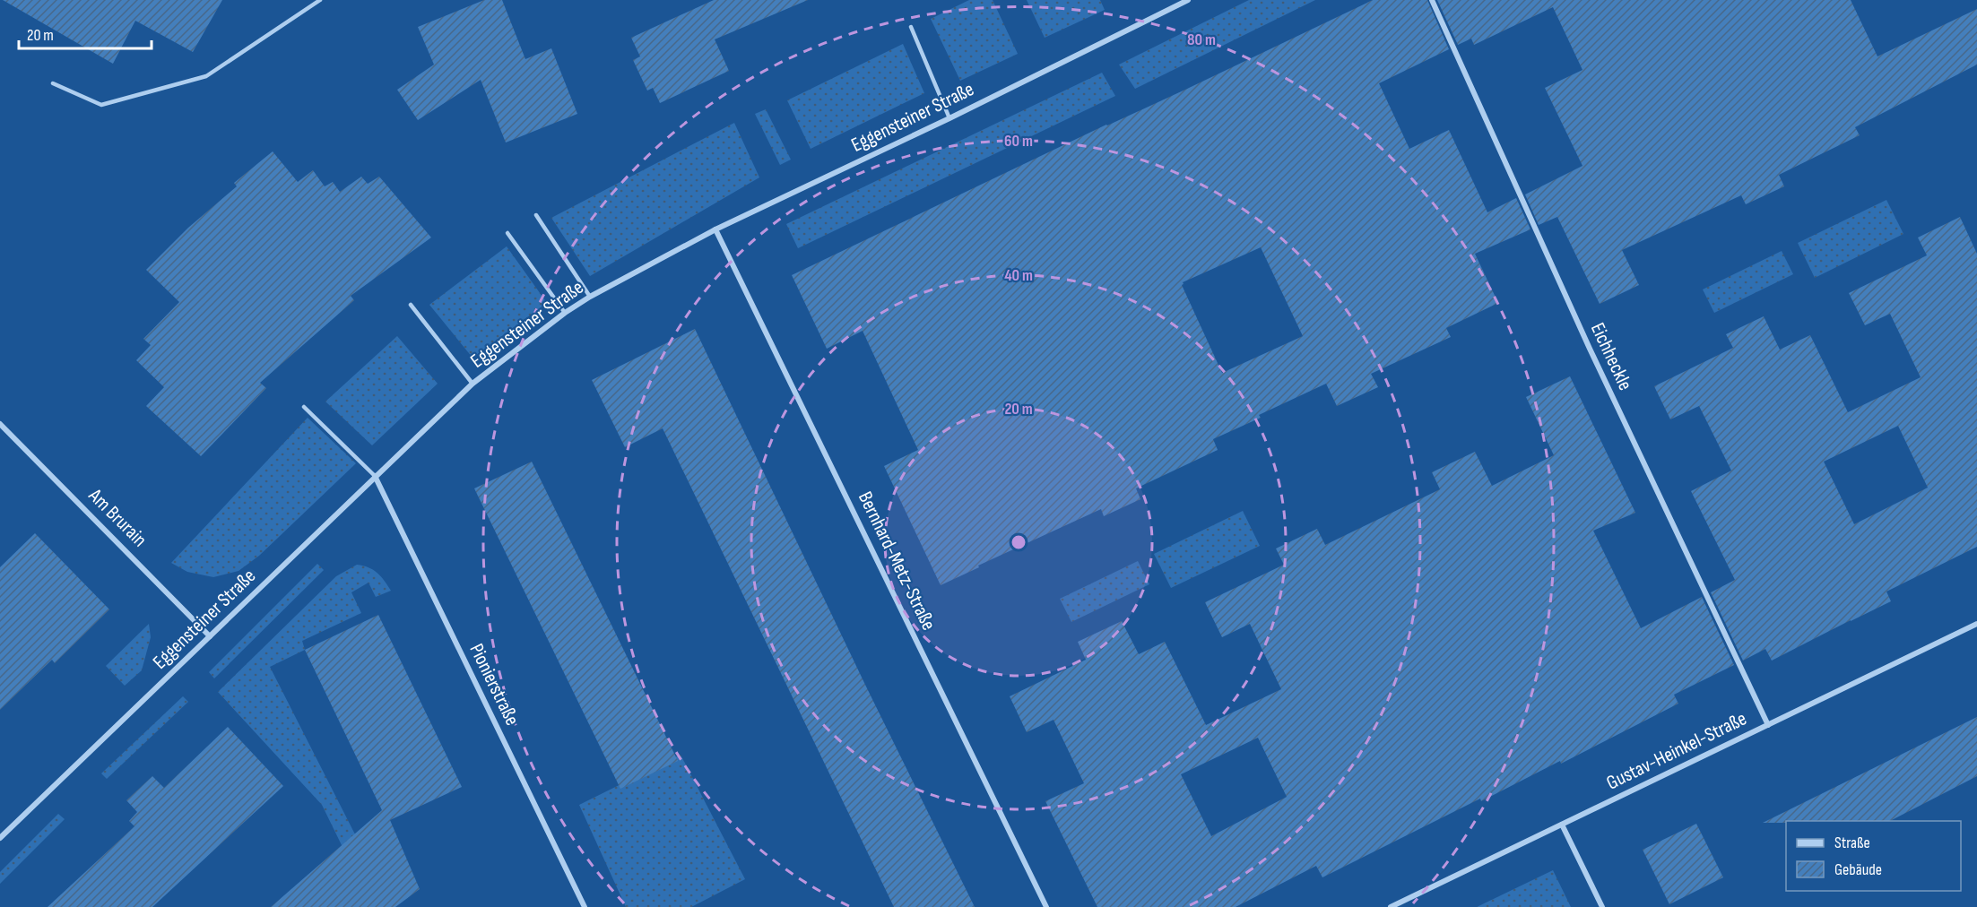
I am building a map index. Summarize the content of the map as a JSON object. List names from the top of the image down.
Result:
{
  "streets": {
    "street": [
      "Eggensteiner Straße",
      "Eichheckle",
      "Am Brurain",
      "Bernhard-Metz-Straße",
      "Pionierstraße",
      "Gustav-Heinkel-Straße"
    ]
  },
  "crossings": [
    ["Eggensteiner Straße", "Am Brurain"],
    ["Eggensteiner Straße", "Bernhard-Metz-Straße"],
    ["Eggensteiner Straße", "Pionierstraße"],
    ["Eichheckle", "Gustav-Heinkel-Straße"]
  ],
  "legend": ["Straße", "Gebäude"],
  "scale_bar": "20 m",
  "rings": [
    "80 m",
    "60 m",
    "40 m",
    "20 m"
  ]
}
